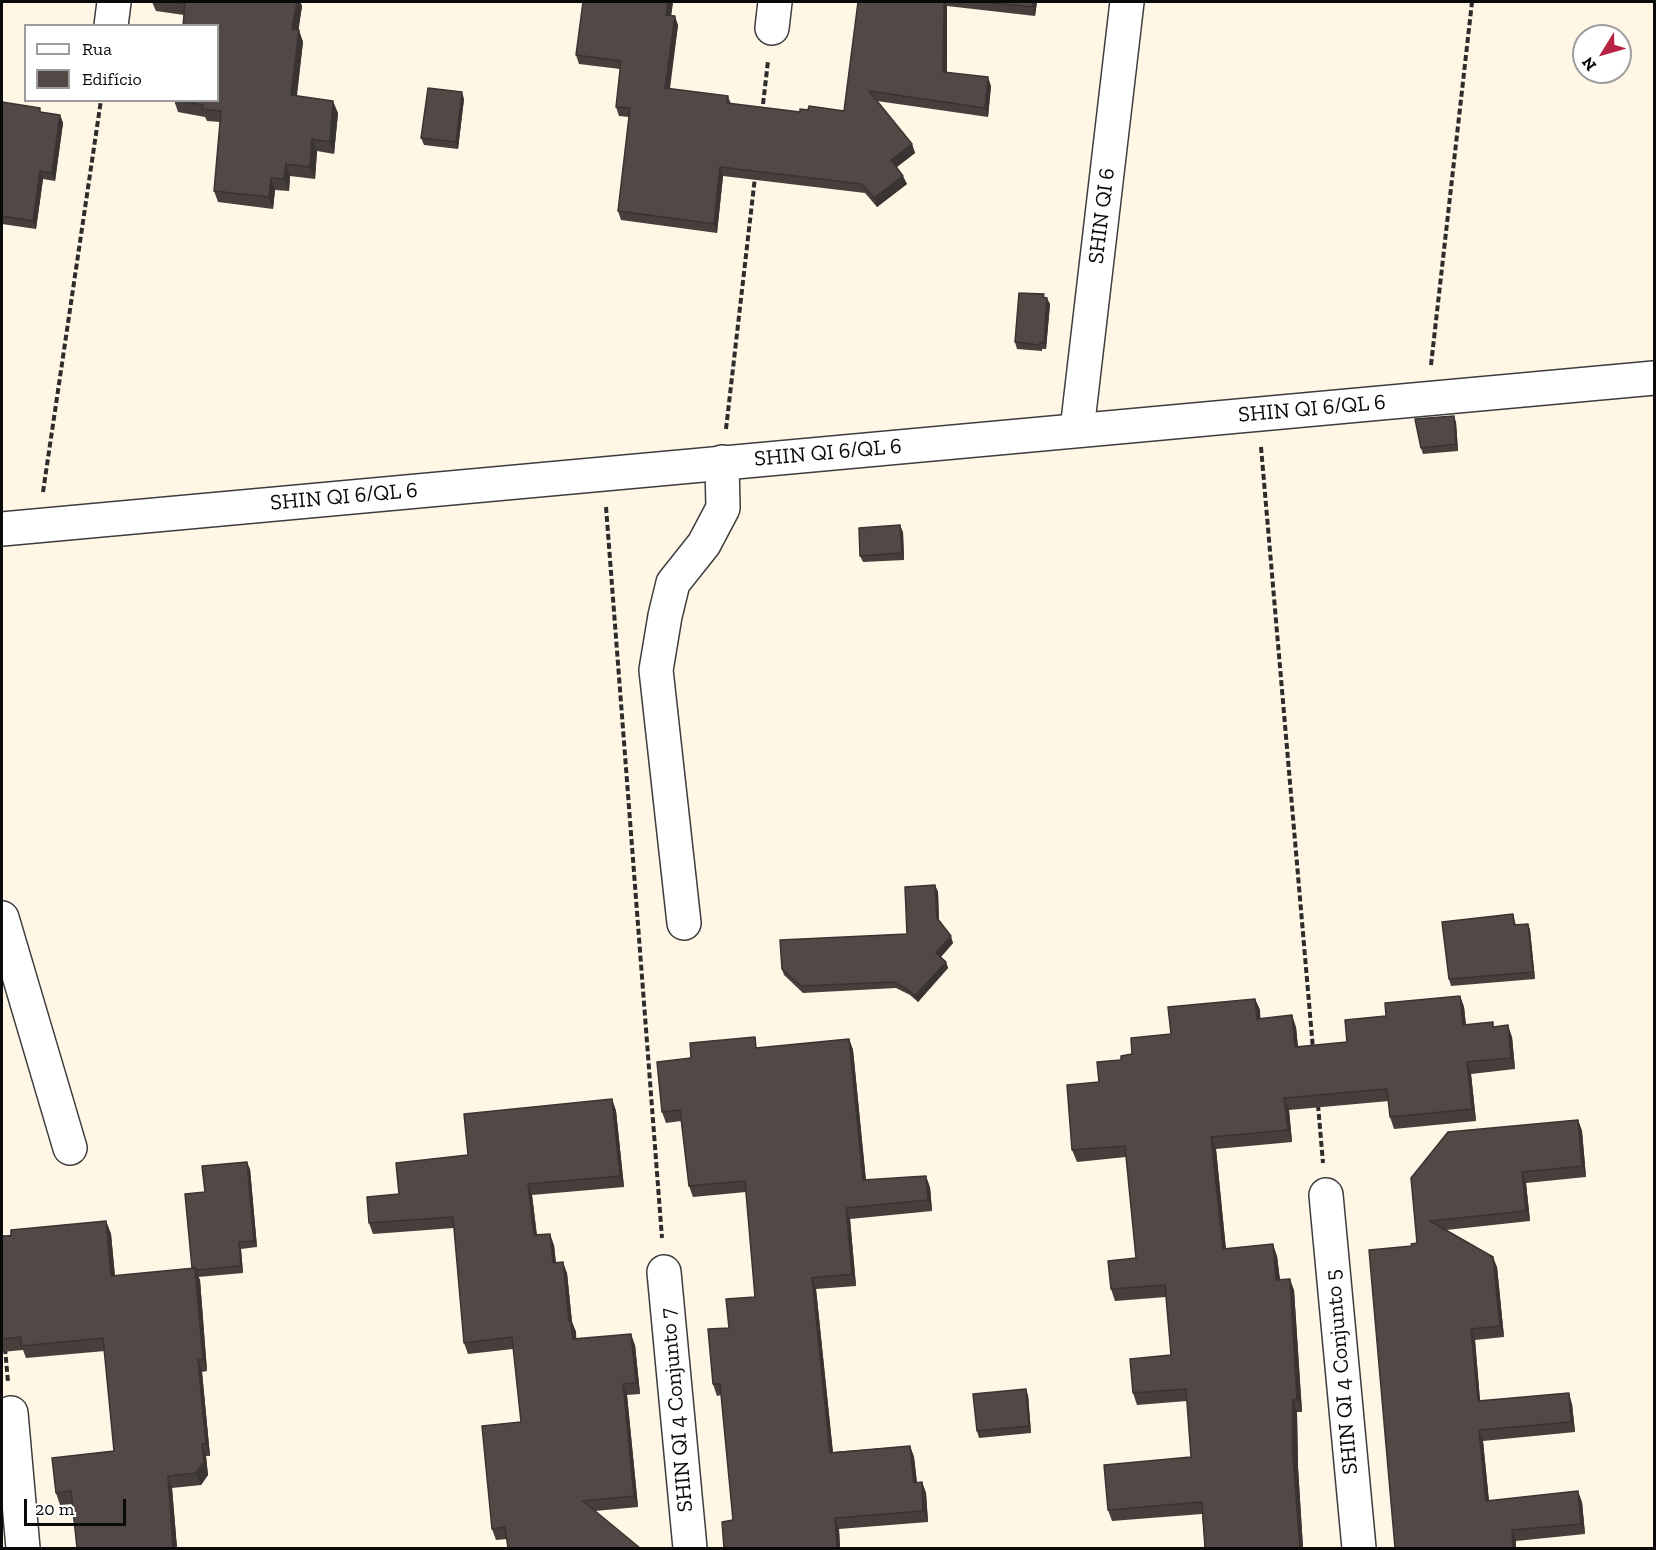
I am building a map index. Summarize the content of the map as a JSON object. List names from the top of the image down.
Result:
{
  "streets": {
    "street": [
      "SHIN QI 6",
      "SHIN QI 6/QL 6",
      "SHIN QI 4 Conjunto 5",
      "SHIN QI 4 Conjunto 7"
    ]
  },
  "crossings": [
    ["SHIN QI 6", "SHIN QI 6/QL 6"]
  ],
  "legend": ["Rua", "Edifício"],
  "scale_bar": "20 m",
  "north": "bottom left"
}
